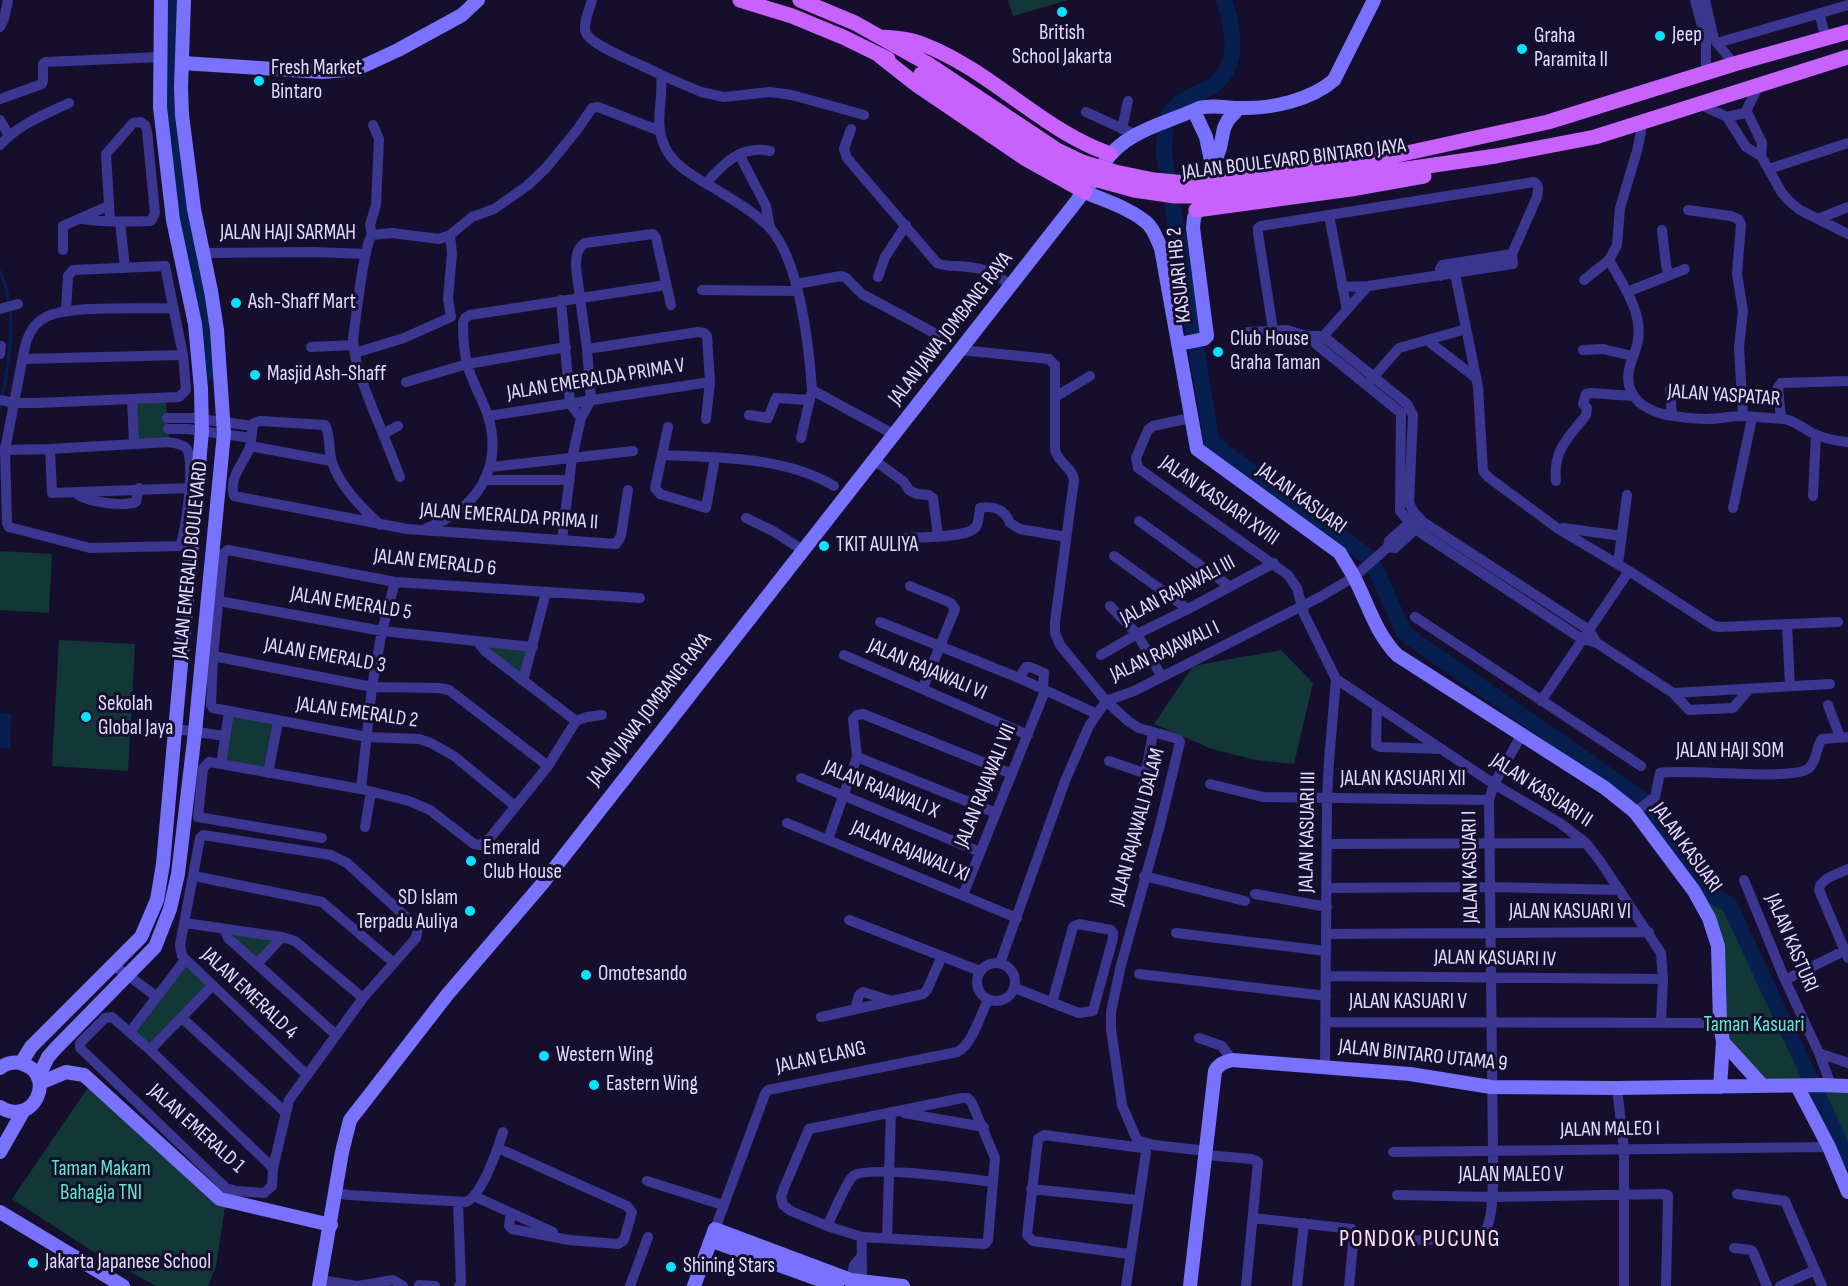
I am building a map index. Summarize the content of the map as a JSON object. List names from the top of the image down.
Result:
{
  "streets": {
    "main road": [
      "JALAN BOULEVARD BINTARO JAYA",
      "KASUARI HB 2",
      "JALAN JAWA JOMBANG RAYA",
      "JALAN KASUARI",
      "JALAN EMERALD BOULEVARD",
      "JALAN BINTARO UTAMA 9",
      "JALAN ELANG"
    ],
    "street": [
      "JALAN HAJI SARMAH",
      "JALAN EMERALDA PRIMA V",
      "JALAN YASPATAR",
      "JALAN KASUARI XVIII",
      "JALAN EMERALDA PRIMA II",
      "JALAN EMERALD 6",
      "JALAN RAJAWALI III",
      "JALAN EMERALD 5",
      "JALAN RAJAWALI I",
      "JALAN EMERALD 3",
      "JALAN RAJAWALI VI",
      "JALAN EMERALD 2",
      "JALAN HAJI SOM",
      "JALAN KASUARI XII",
      "JALAN RAJAWALI VII",
      "JALAN RAJAWALI X",
      "JALAN KASUARI II",
      "JALAN RAJAWALI DALAM",
      "JALAN KASUARI III",
      "JALAN RAJAWALI XI",
      "JALAN KASUARI I",
      "JALAN KASUARI VI",
      "JALAN KASTURI",
      "JALAN KASUARI IV",
      "JALAN EMERALD 4",
      "JALAN KASUARI V",
      "JALAN EMERALD 1",
      "JALAN MALEO I",
      "JALAN MALEO V"
    ]
  },
  "crossings": [
    ["JALAN HAJI SARMAH", "JALAN EMERALD BOULEVARD"],
    ["KASUARI HB 2", "JALAN JAWA JOMBANG RAYA"],
    ["KASUARI HB 2", "JALAN KASUARI"],
    ["JALAN JAWA JOMBANG RAYA", "JALAN RAJAWALI DALAM"],
    ["JALAN KASUARI", "JALAN KASUARI XVIII"],
    ["JALAN KASUARI", "JALAN RAJAWALI I"],
    ["JALAN KASUARI", "JALAN HAJI SOM"],
    ["JALAN KASUARI XVIII", "JALAN RAJAWALI III"],
    ["JALAN KASUARI XVIII", "JALAN RAJAWALI I"],
    ["JALAN EMERALD 6", "JALAN EMERALD 5"],
    ["JALAN RAJAWALI I", "JALAN RAJAWALI DALAM"],
    ["JALAN RAJAWALI I", "JALAN RAJAWALI XI"],
    ["JALAN RAJAWALI I", "JALAN ELANG"],
    ["JALAN EMERALD 3", "JALAN EMERALD 2"],
    ["JALAN RAJAWALI VI", "JALAN RAJAWALI VII"],
    ["JALAN KASUARI XII", "JALAN KASUARI III"],
    ["JALAN KASUARI XII", "JALAN KASUARI I"],
    ["JALAN RAJAWALI VII", "JALAN RAJAWALI X"],
    ["JALAN RAJAWALI VII", "JALAN RAJAWALI XI"],
    ["JALAN KASUARI II", "JALAN KASUARI III"],
    ["JALAN KASUARI II", "JALAN KASUARI I"],
    ["JALAN KASUARI II", "JALAN KASUARI VI"],
    ["JALAN KASUARI II", "JALAN KASUARI IV"],
    ["JALAN KASUARI III", "JALAN KASUARI VI"],
    ["JALAN KASUARI III", "JALAN KASUARI IV"],
    ["JALAN KASUARI III", "JALAN KASUARI V"],
    ["JALAN KASUARI III", "JALAN BINTARO UTAMA 9"],
    ["JALAN KASUARI I", "JALAN KASUARI VI"],
    ["JALAN KASUARI I", "JALAN KASUARI IV"],
    ["JALAN KASUARI I", "JALAN KASUARI V"],
    ["JALAN KASUARI I", "JALAN BINTARO UTAMA 9"],
    ["JALAN KASUARI I", "JALAN MALEO I"],
    ["JALAN KASUARI I", "JALAN MALEO V"],
    ["JALAN KASTURI", "JALAN BINTARO UTAMA 9"],
    ["JALAN EMERALD 4", "JALAN EMERALD 1"]
  ],
  "districts": ["PONDOK PUCUNG"],
  "parks": ["Taman Kasuari", "Taman Makam Bahagia TNI"],
  "places": [
    "British School Jakarta",
    "Jeep",
    "Graha Paramita II",
    "Fresh Market Bintaro",
    "Ash-Shaff Mart",
    "Club House Graha Taman",
    "Masjid Ash-Shaff",
    "TKIT AULIYA",
    "Sekolah Global Jaya",
    "Emerald Club House",
    "SD Islam Terpadu Auliya",
    "Omotesando",
    "Western Wing",
    "Eastern Wing",
    "Jakarta Japanese School",
    "Shining Stars"
  ]
}
